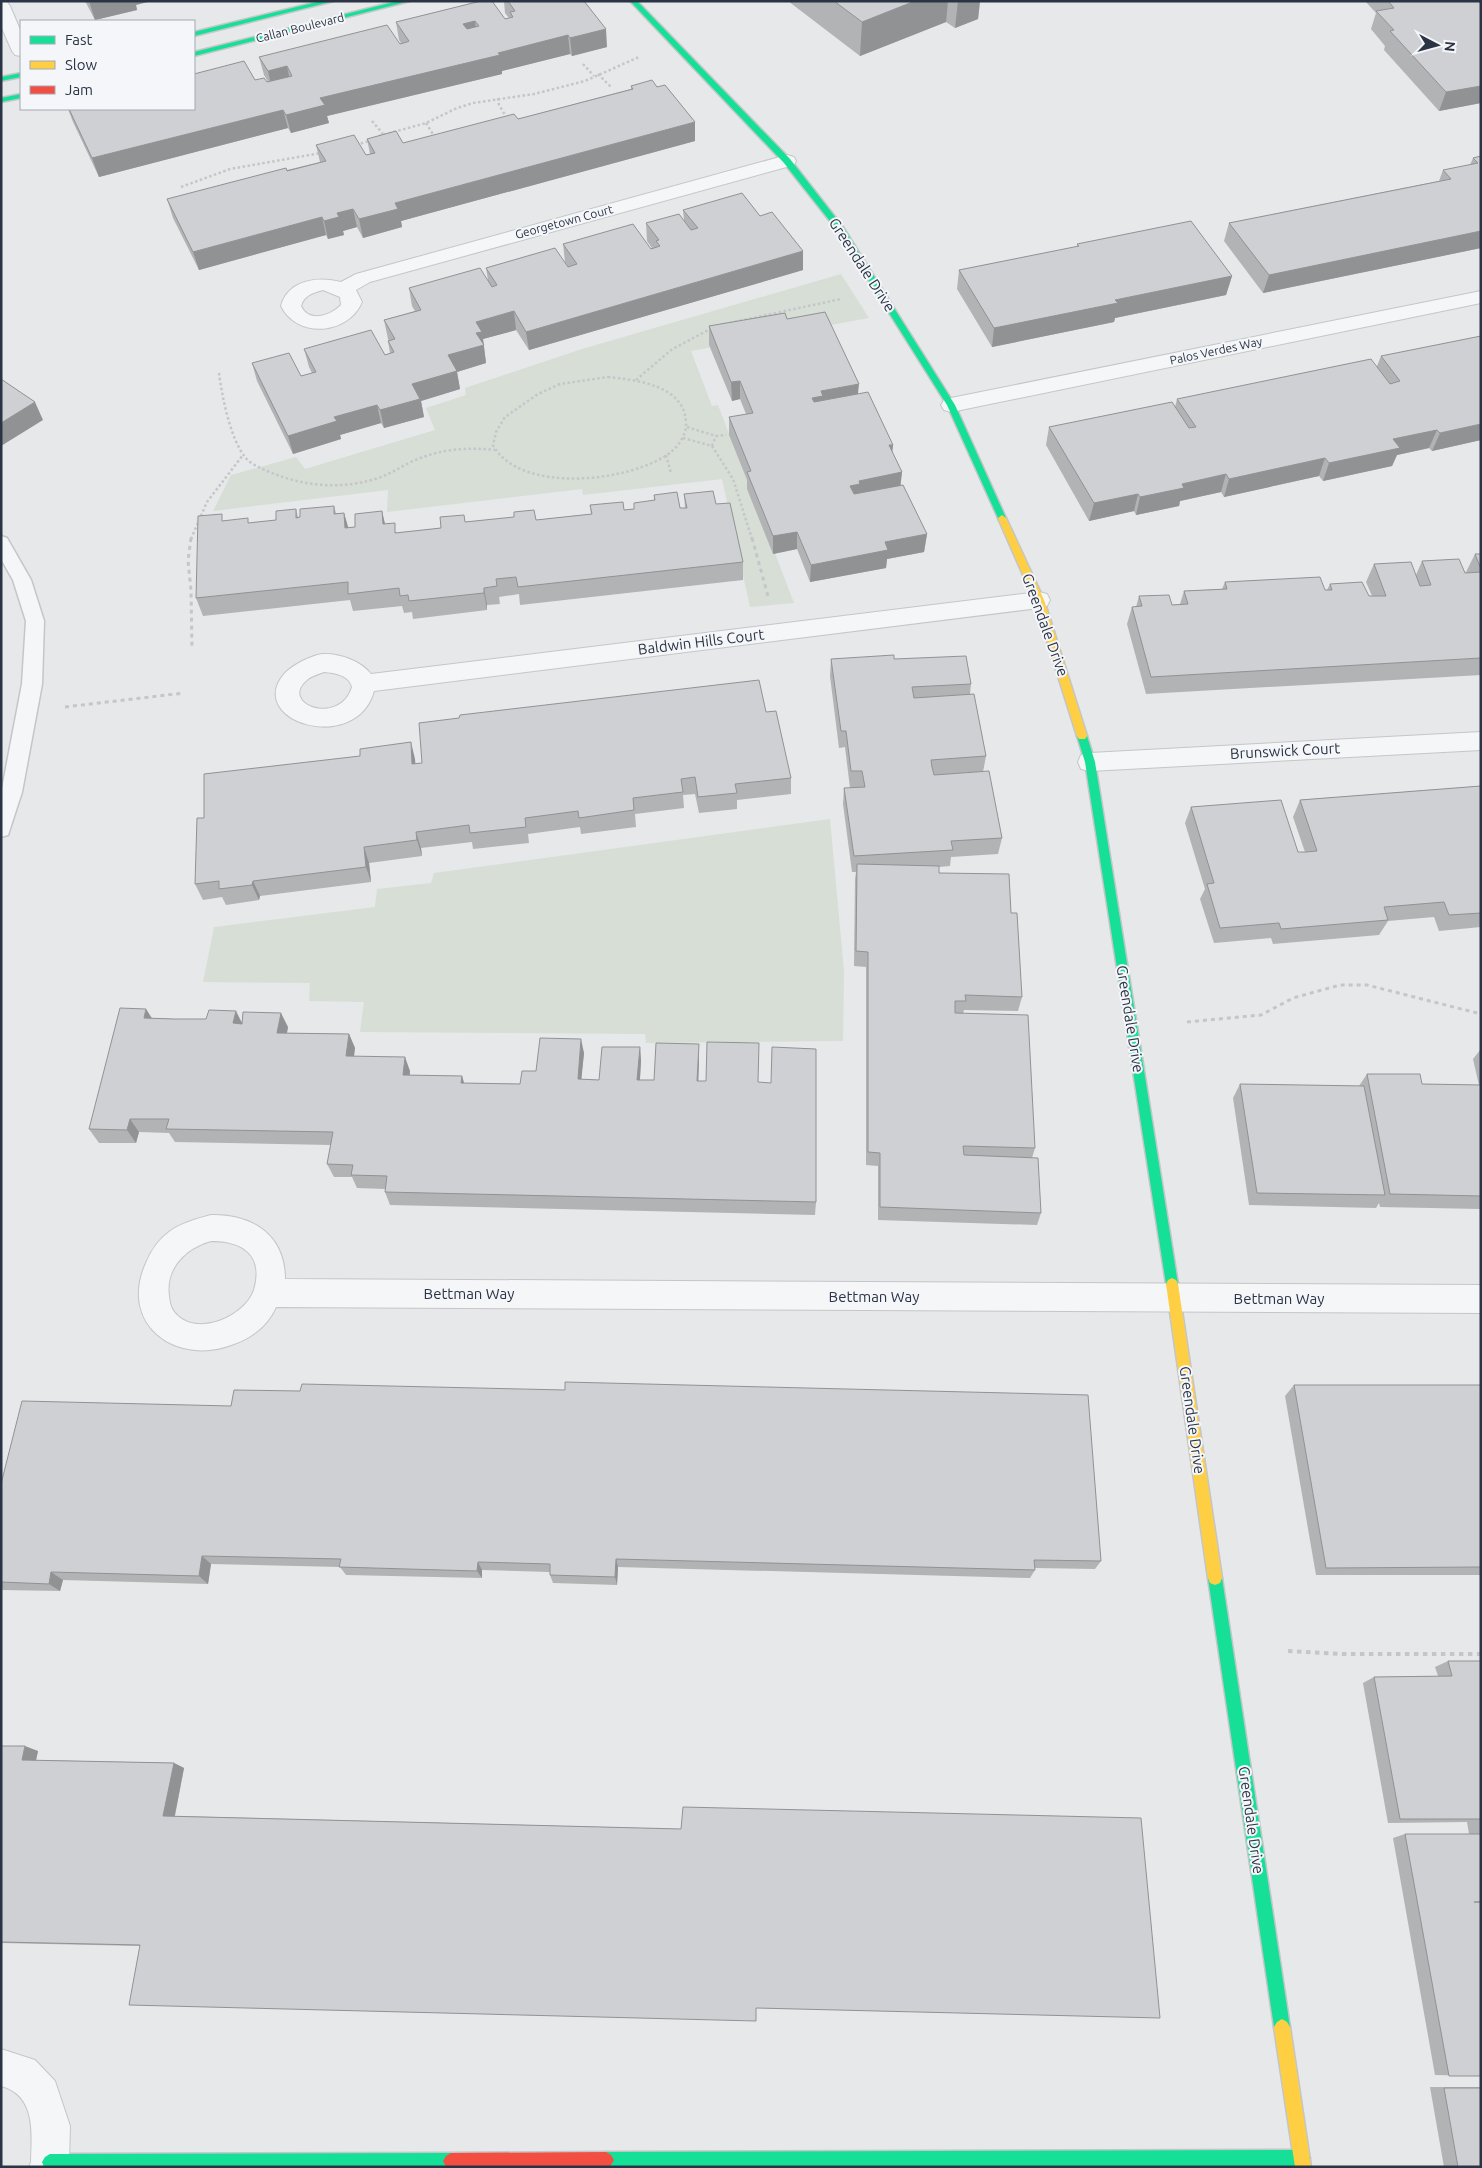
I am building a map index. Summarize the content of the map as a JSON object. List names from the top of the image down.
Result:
{
  "streets": {
    "street": [
      "Callan Boulevard",
      "Georgetown Court",
      "Greendale Drive",
      "Palos Verdes Way",
      "Baldwin Hills Court",
      "Brunswick Court",
      "Bettman Way"
    ]
  },
  "crossings": [
    ["Georgetown Court", "Greendale Drive"],
    ["Greendale Drive", "Palos Verdes Way"],
    ["Greendale Drive", "Baldwin Hills Court"],
    ["Greendale Drive", "Brunswick Court"],
    ["Greendale Drive", "Bettman Way"]
  ],
  "legend": ["Fast", "Slow", "Jam"],
  "north": "right"
}
